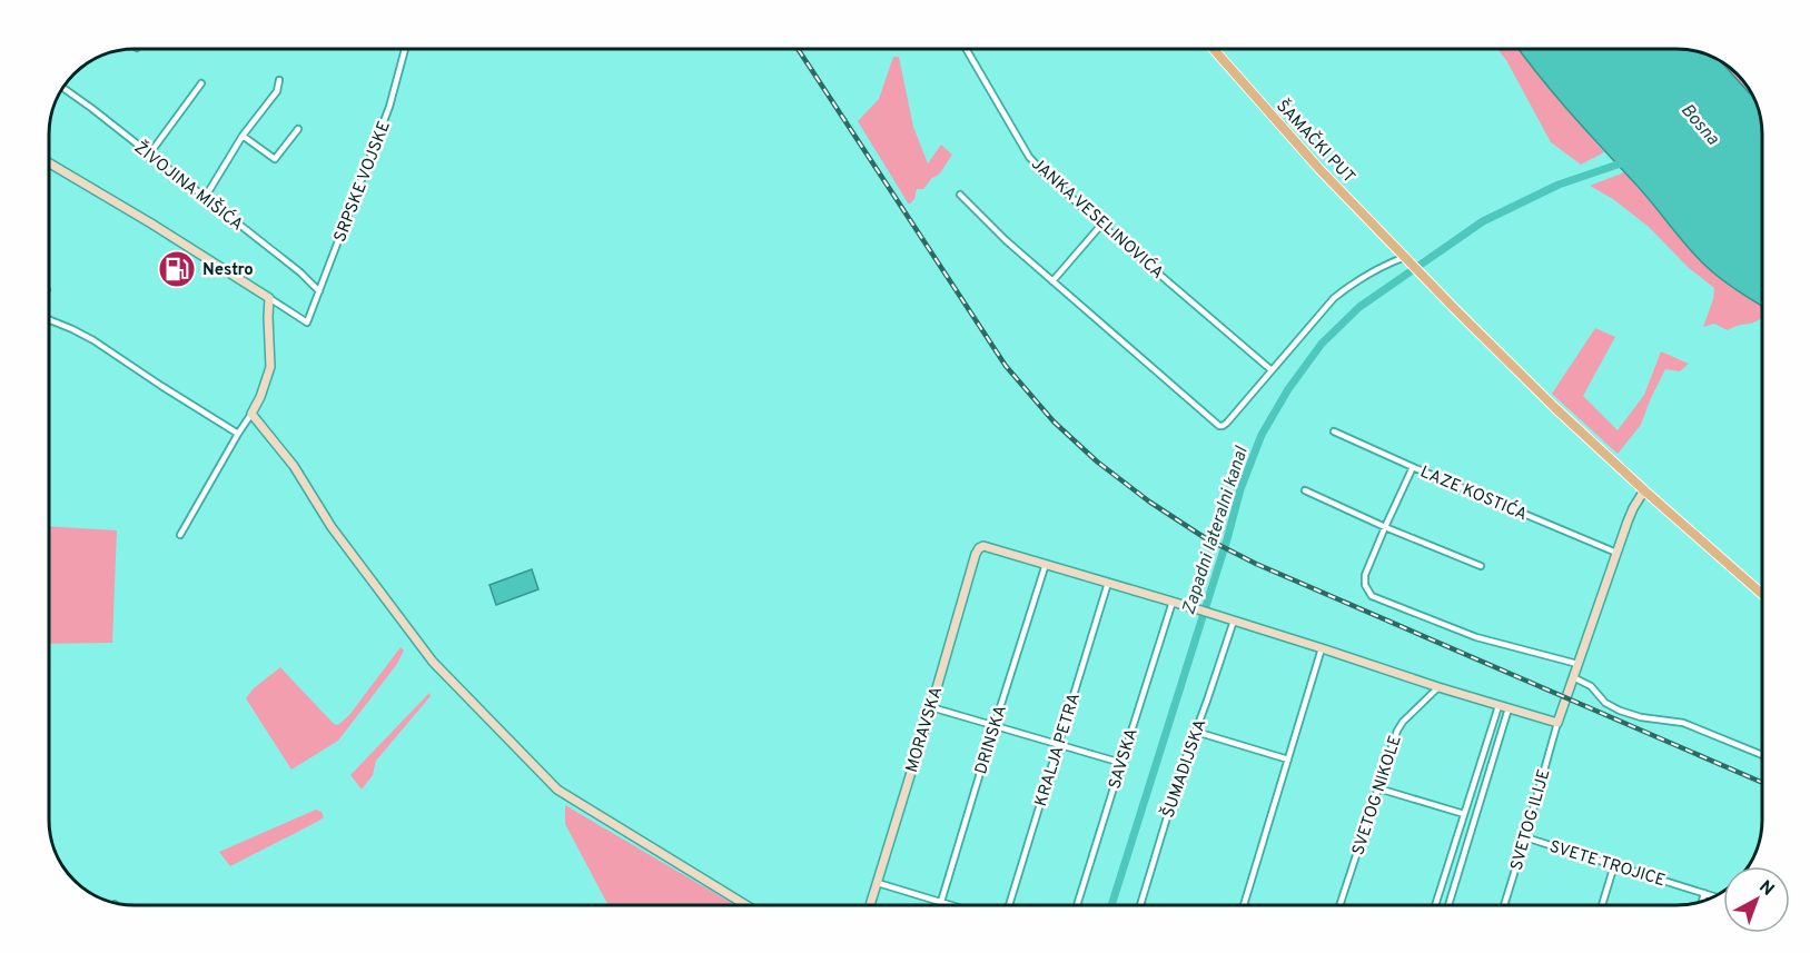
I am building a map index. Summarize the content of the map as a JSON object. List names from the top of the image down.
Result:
{
  "streets": {
    "main road": ["ŠAMAČKI PUT"],
    "street": [
      "SRPSKE VOJSKE",
      "ŽIVOJINA MIŠIĆA",
      "JANKA VESELINOVIĆA",
      "LAZE KOSTIĆA",
      "MORAVSKA",
      "DRINSKA",
      "KRALJA PETRA",
      "SAVSKA",
      "ŠUMADIJSKA",
      "SVETOG NIKOLE",
      "SVETOG ILIJE",
      "SVETE TROJICE"
    ]
  },
  "crossings": [
    ["SRPSKE VOJSKE", "ŽIVOJINA MIŠIĆA"],
    ["MORAVSKA", "DRINSKA"],
    ["SVETOG ILIJE", "SVETE TROJICE"]
  ],
  "water": ["Bosna", "Zapadni lateralni kanal"],
  "places": {
    "fuel station": ["Nestro"]
  },
  "north": "top right"
}
